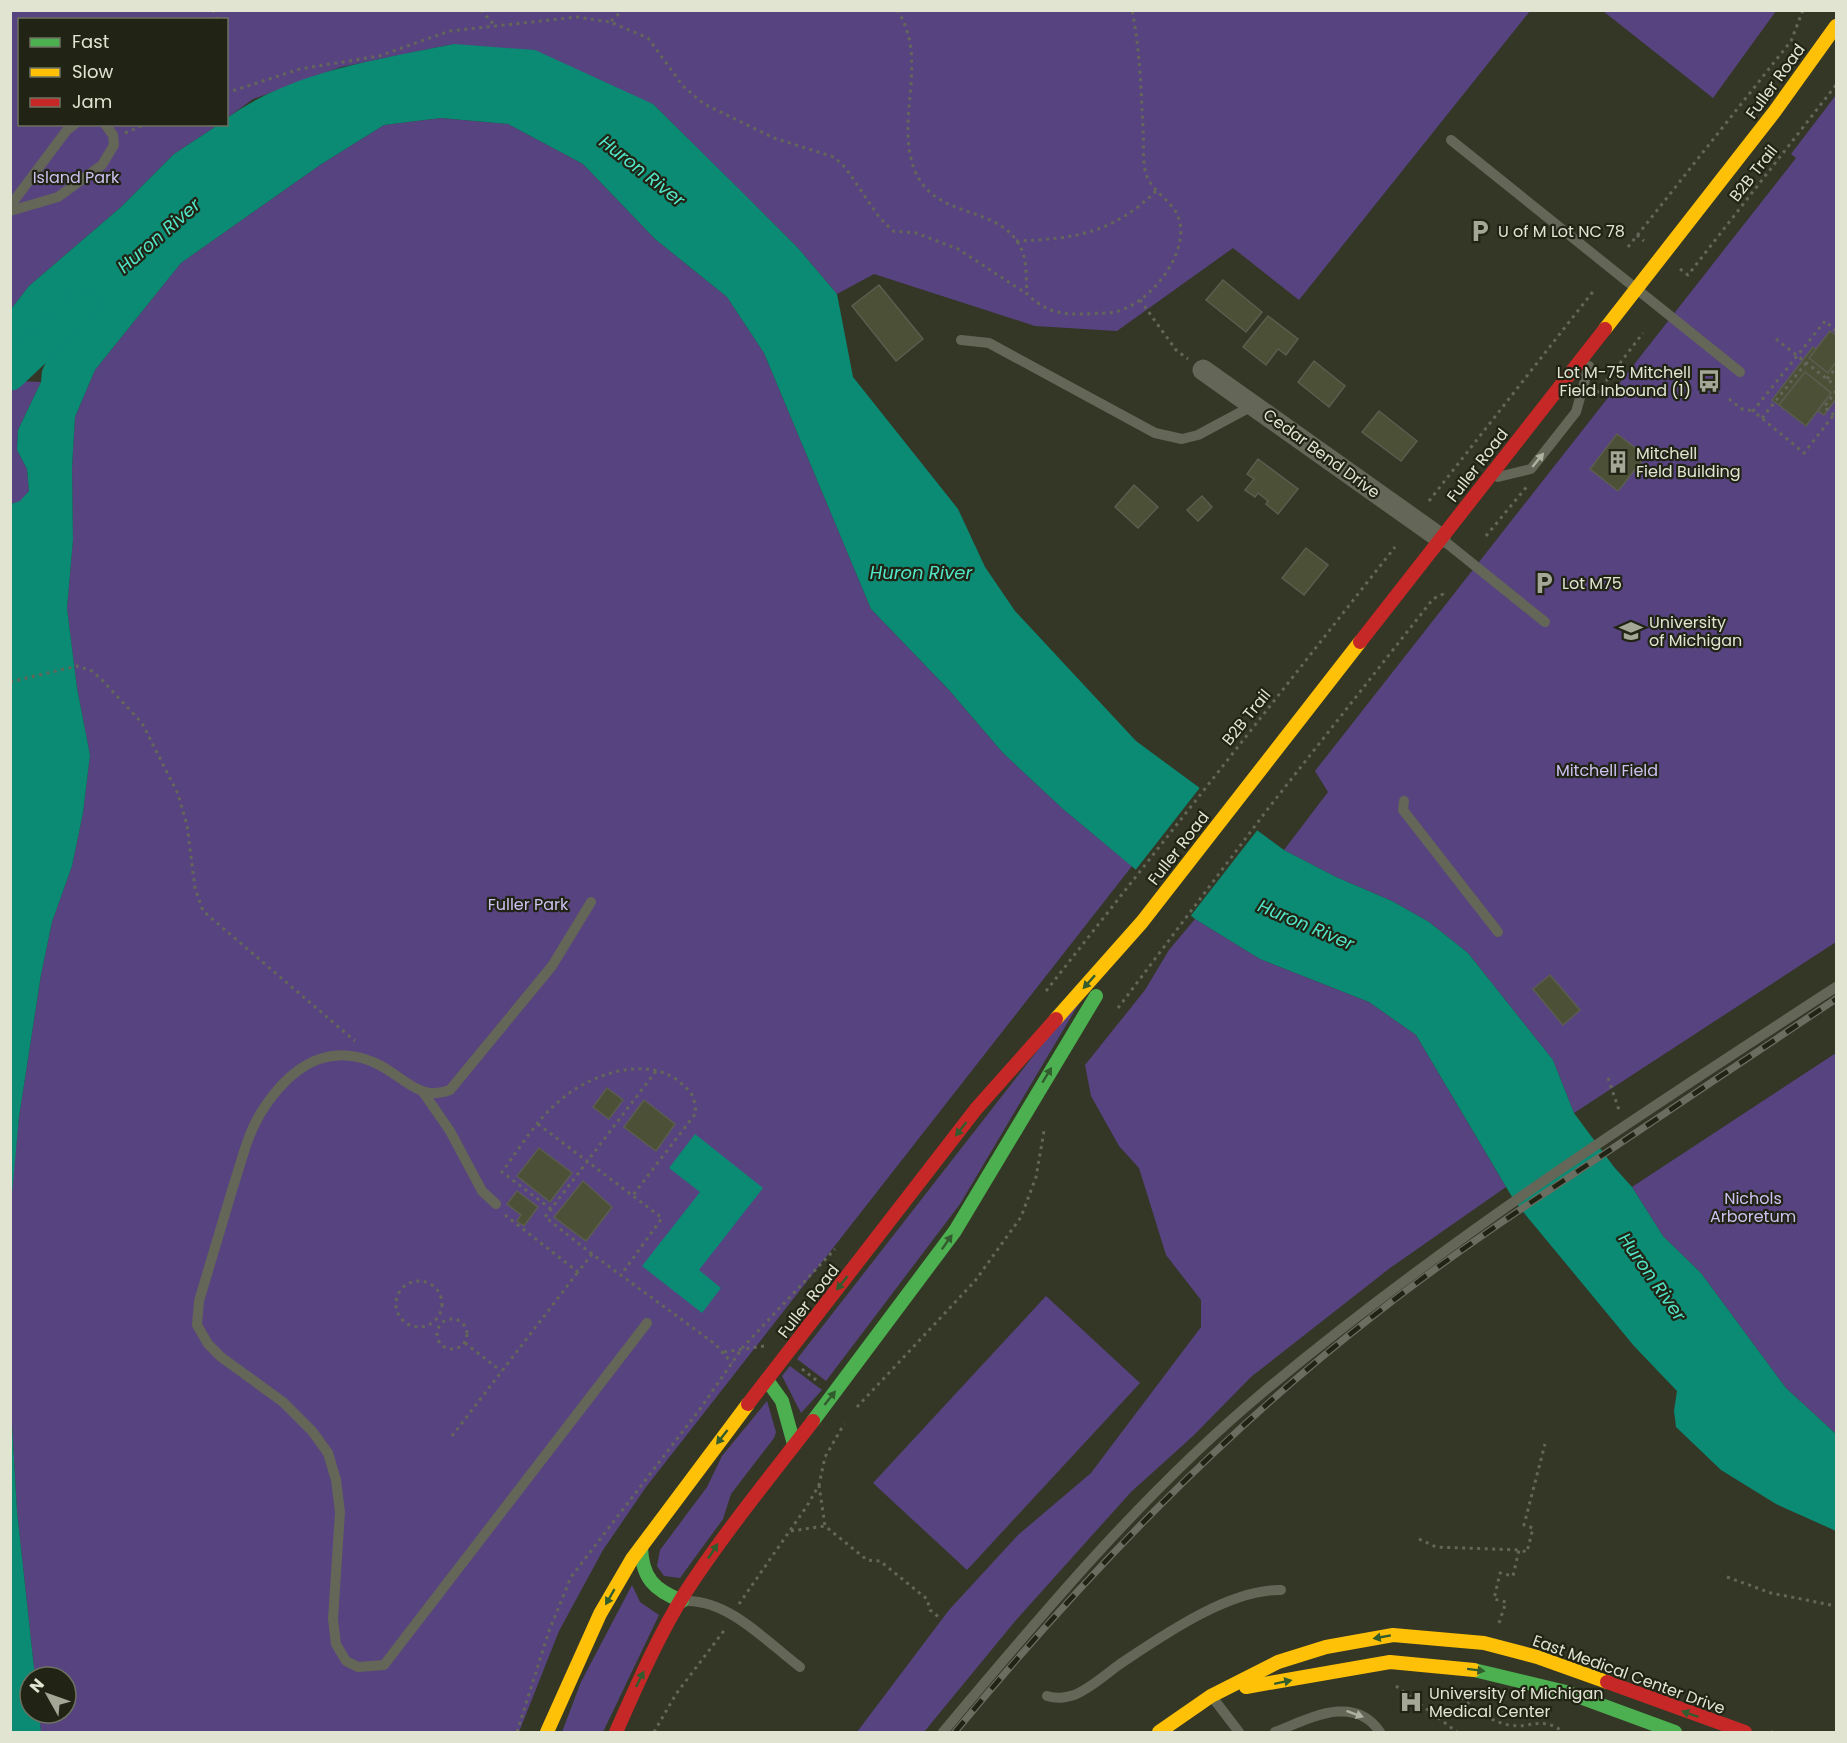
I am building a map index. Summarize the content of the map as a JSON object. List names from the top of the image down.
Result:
{
  "streets": {
    "main road": ["Fuller Road", "East Medical Center Drive"],
    "street": ["Cedar Bend Drive"],
    "path": ["B2B Trail"]
  },
  "crossings": [
    ["Fuller Road", "Cedar Bend Drive"]
  ],
  "water": ["Huron River"],
  "parks": [
    "Island Park",
    "Mitchell Field",
    "Fuller Park",
    "Nichols Arboretum"
  ],
  "places": {
    "parking": ["U of M Lot NC 78", "Lot M75"],
    "bus stop": ["Lot M-75 Mitchell Field Inbound (1)"],
    "building": ["Mitchell Field Building"],
    "school or university": ["University of Michigan"],
    "hospital": ["University of Michigan Medical Center"]
  },
  "legend": ["Fast", "Slow", "Jam"],
  "north": "top left"
}
